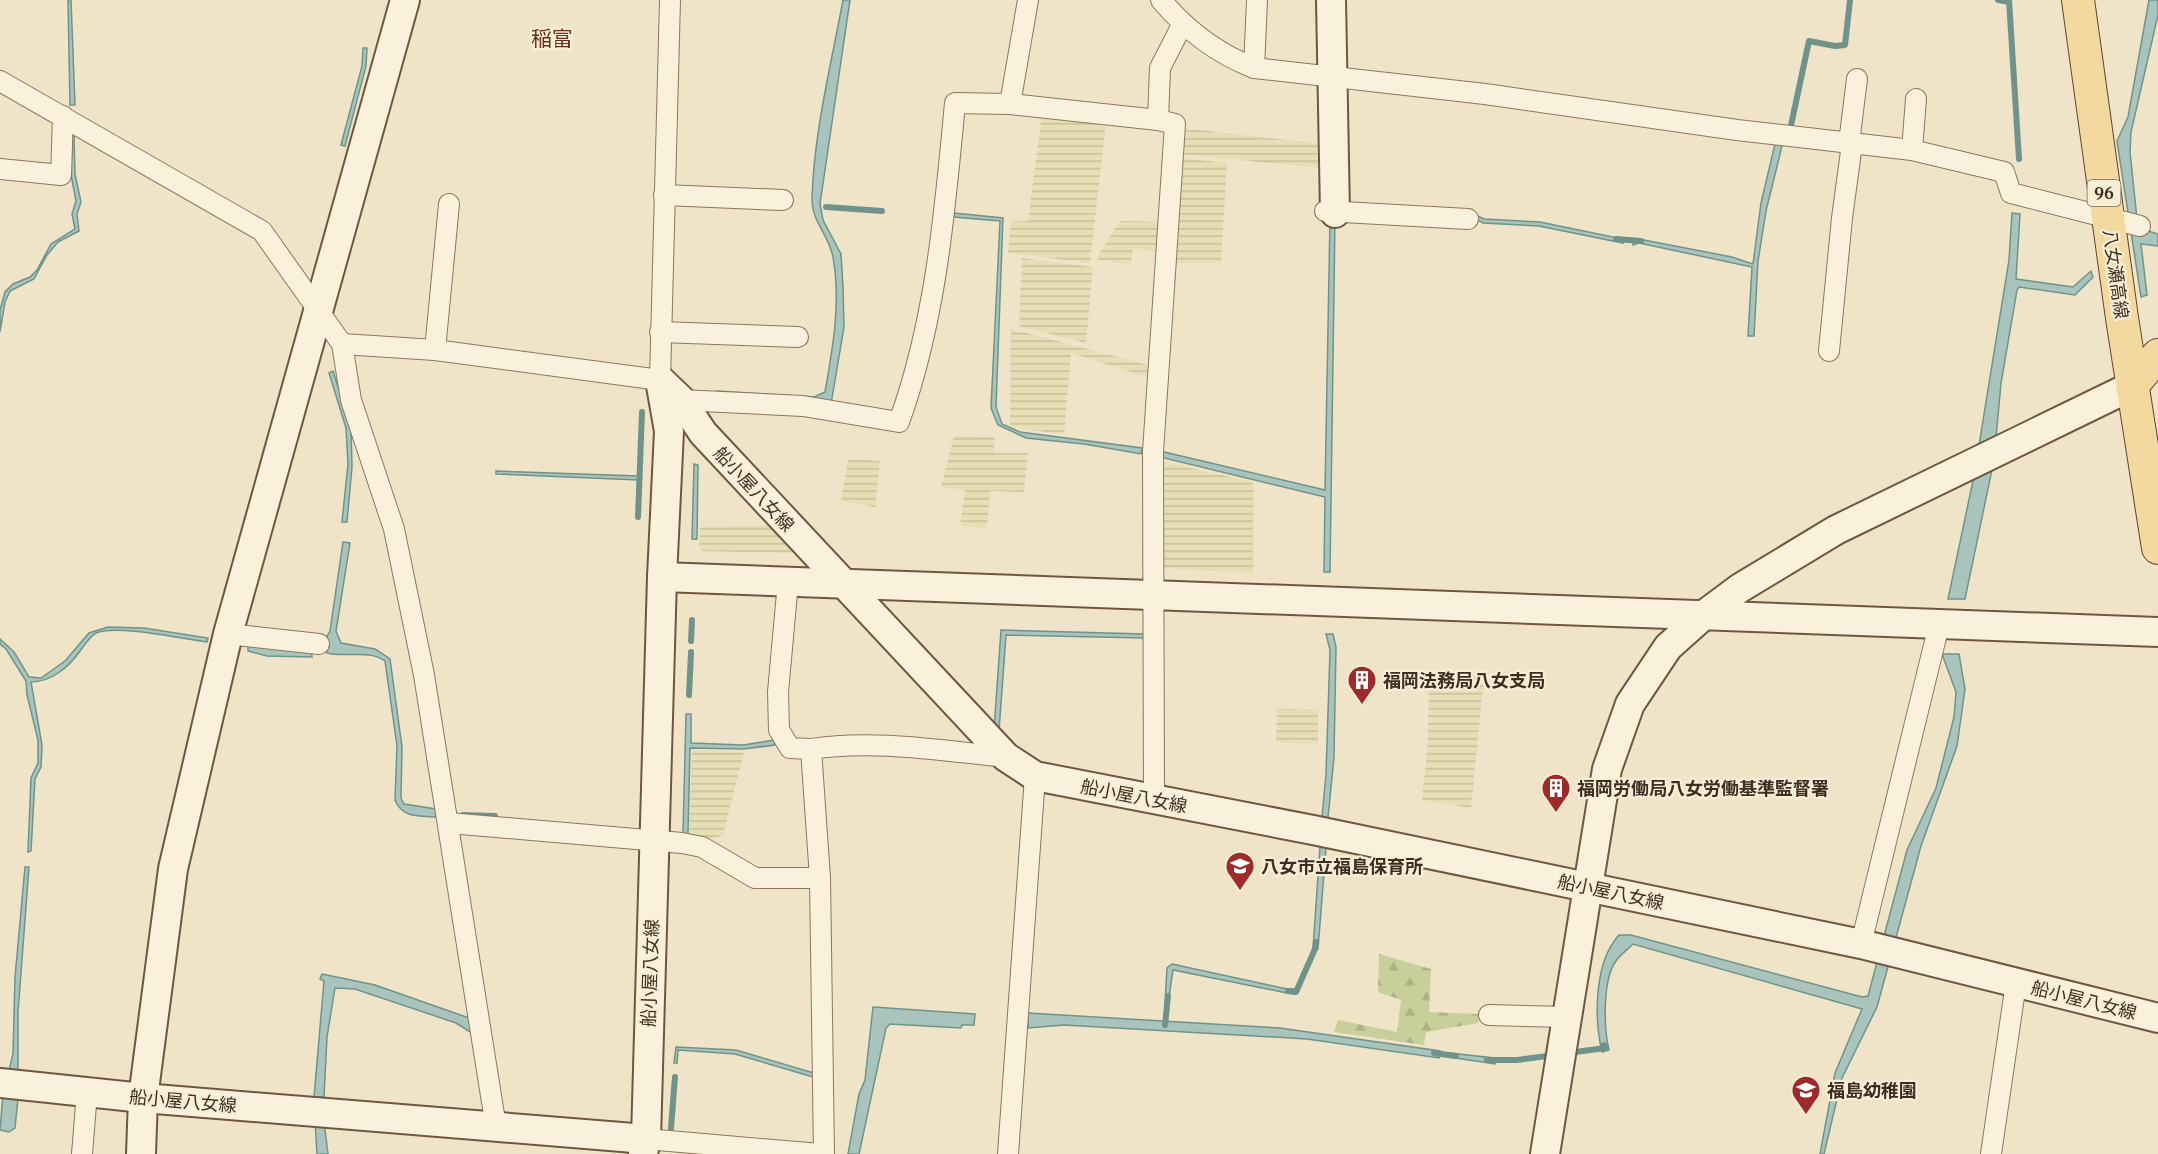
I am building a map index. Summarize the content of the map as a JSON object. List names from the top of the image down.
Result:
{
  "streets": {
    "main road": ["96", "八女瀬高線"],
    "street": ["船小屋八女線"]
  },
  "districts": ["稲富"],
  "places": {
    "building": ["福岡法務局八女支局", "福岡労働局八女労働基準監督署"],
    "school or university": ["八女市立福島保育所", "福島幼稚園"]
  }
}
